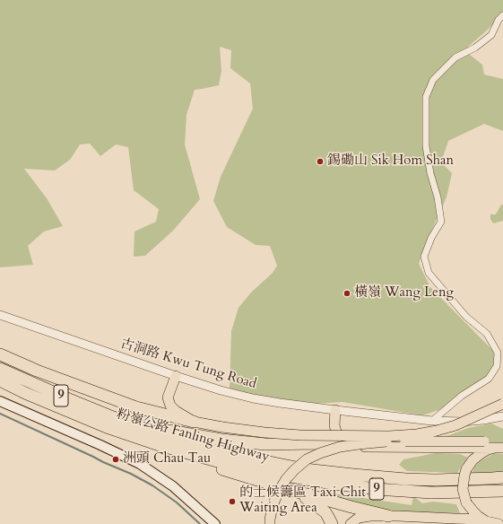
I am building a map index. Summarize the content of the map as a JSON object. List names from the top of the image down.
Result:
{
  "streets": {
    "highway": ["9", "粉嶺公路 Fanling Highway"],
    "street": ["古洞路 Kwu Tung Road"]
  },
  "places": [
    "錫磡山 Sik Hom Shan",
    "橫嶺 Wang Leng",
    "洲頭 Chau Tau",
    "的士候籌區 Taxi Chit Waiting Area"
  ]
}
